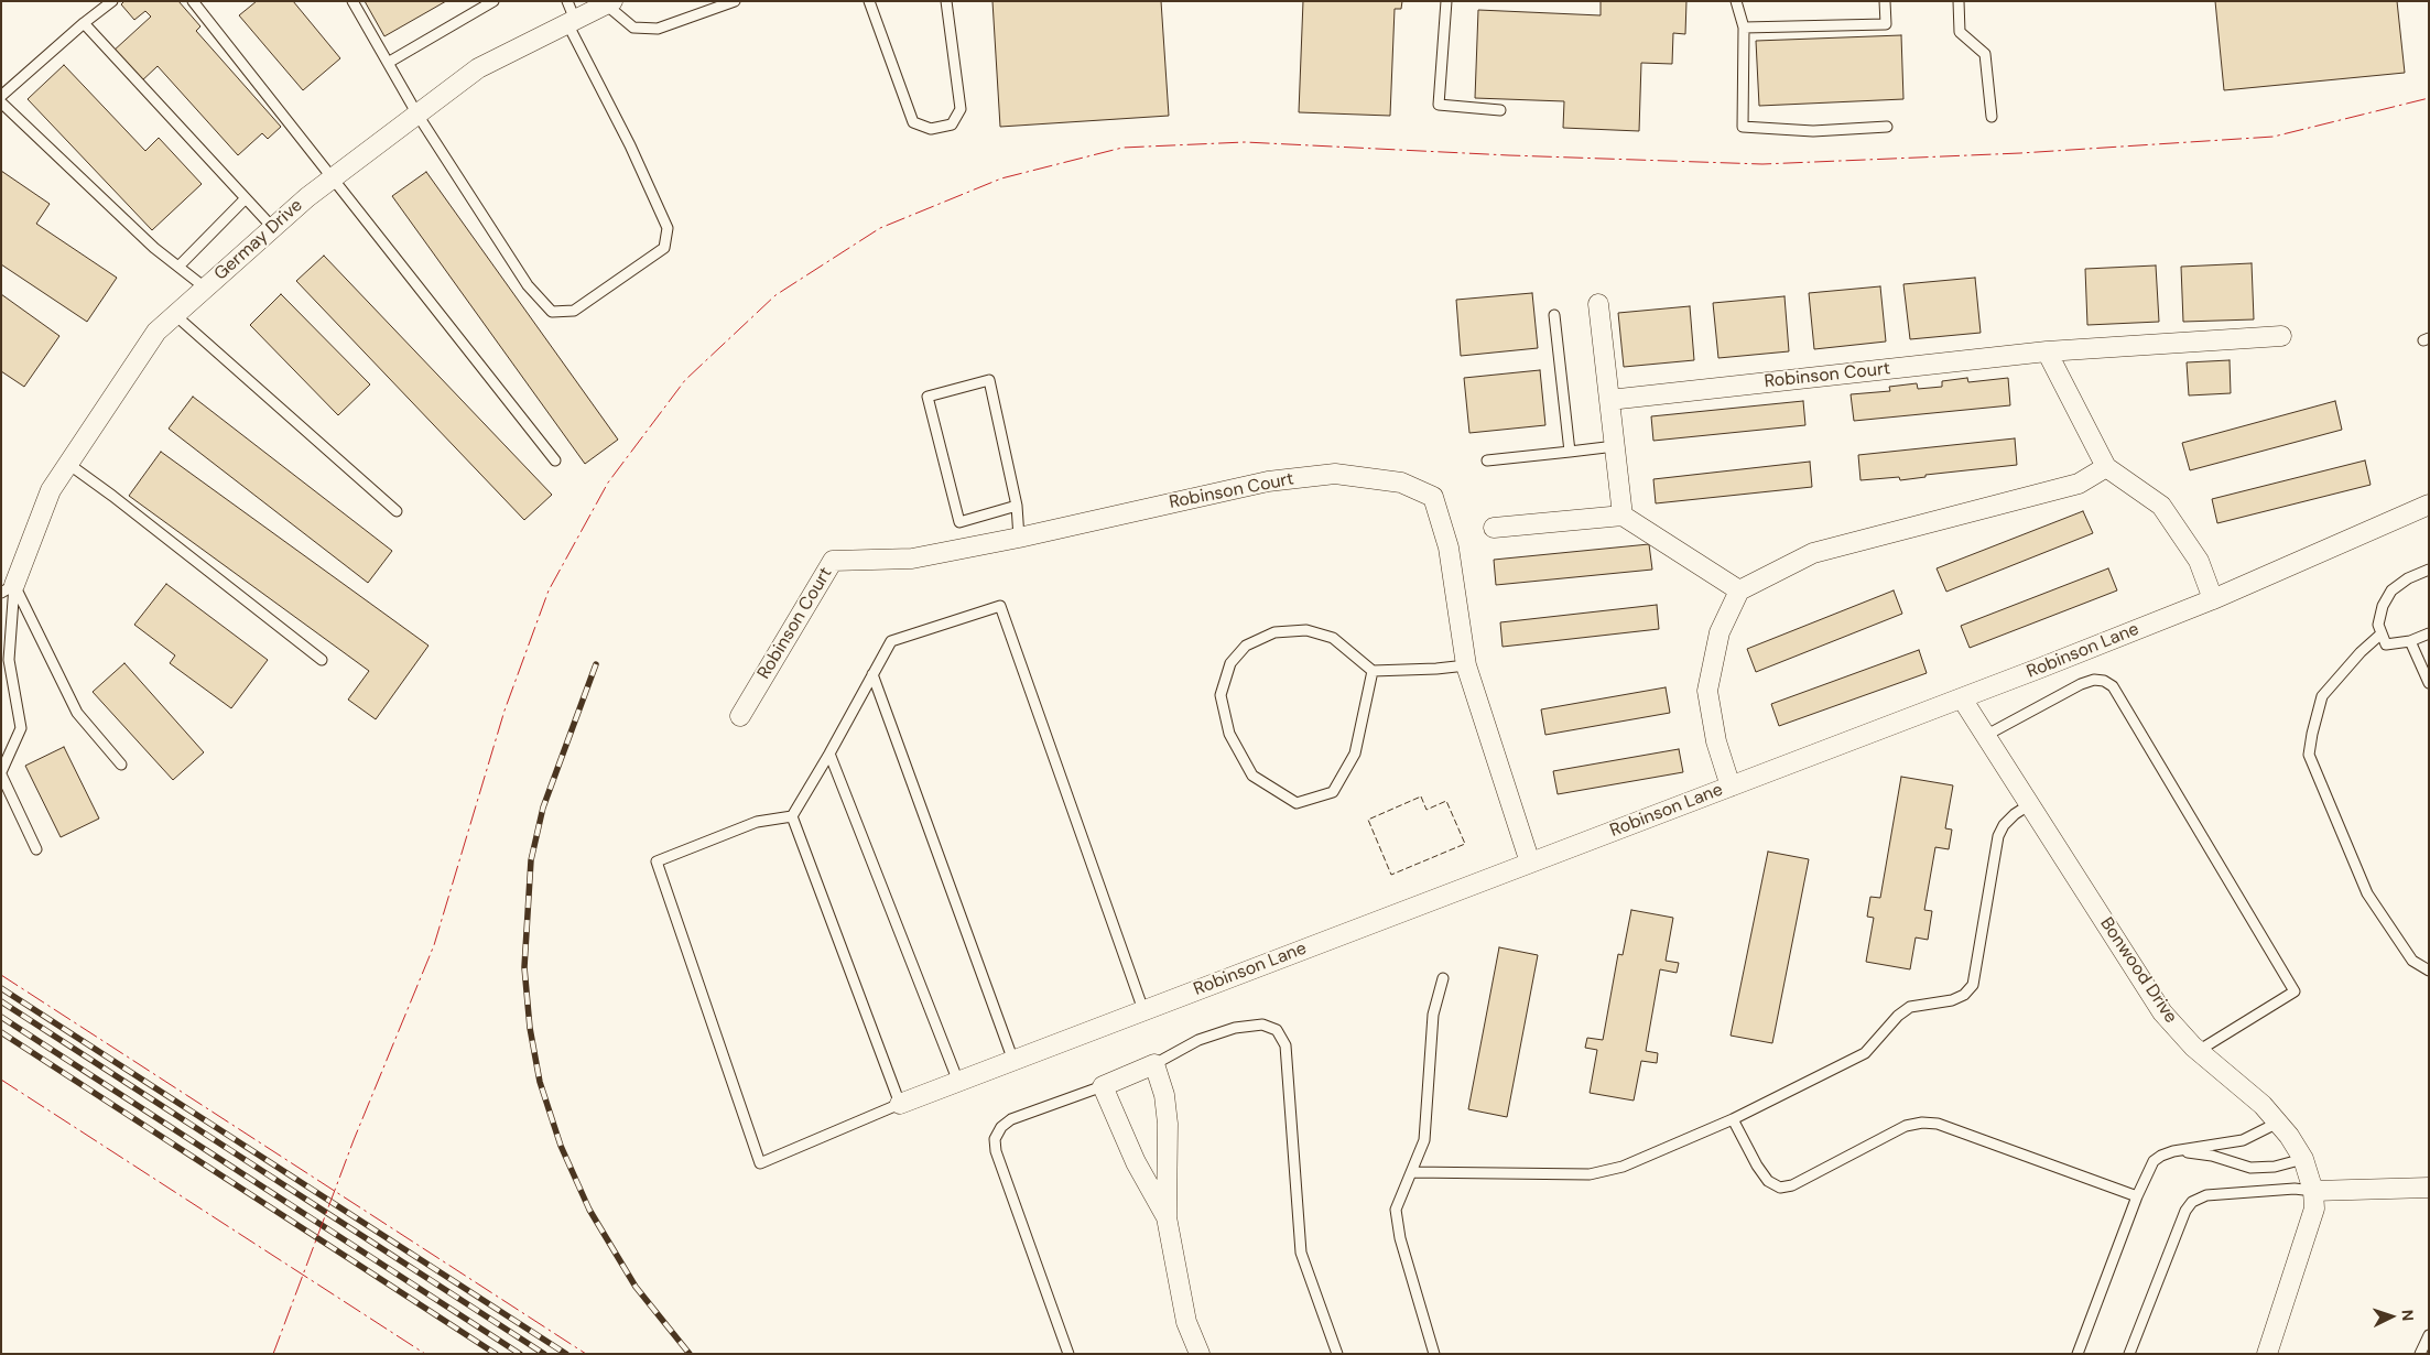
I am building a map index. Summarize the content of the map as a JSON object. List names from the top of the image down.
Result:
{
  "streets": {
    "street": [
      "Germay Drive",
      "Robinson Court",
      "Robinson Lane",
      "Bonwood Drive"
    ]
  },
  "crossings": [
    ["Robinson Court", "Robinson Lane"],
    ["Robinson Lane", "Bonwood Drive"]
  ],
  "north": "right"
}
